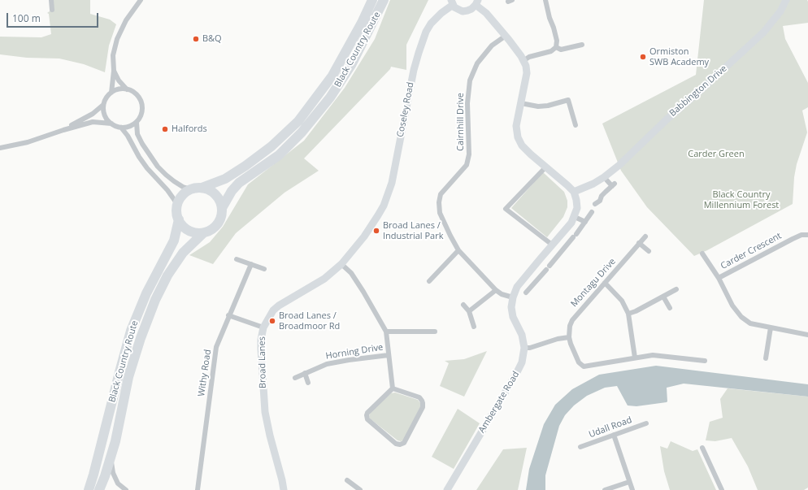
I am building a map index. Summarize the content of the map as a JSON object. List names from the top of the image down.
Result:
{
  "streets": {
    "highway": ["Black Country Route"],
    "street": [
      "Babbington Drive",
      "Coseley Road",
      "Cairnhill Drive",
      "Carder Crescent",
      "Montagu Drive",
      "Horning Drive",
      "Broad Lanes",
      "Withy Road",
      "Ambergate Road",
      "Udall Road"
    ]
  },
  "crossings": [
    ["Coseley Road", "Broad Lanes"],
    ["Cairnhill Drive", "Ambergate Road"]
  ],
  "parks": ["Carder Green", "Black Country Millennium Forest"],
  "places": [
    "B&Q",
    "Ormiston SWB Academy",
    "Halfords",
    "Broad Lanes / Industrial Park",
    "Broad Lanes / Broadmoor Rd"
  ],
  "scale_bar": "100 m"
}
